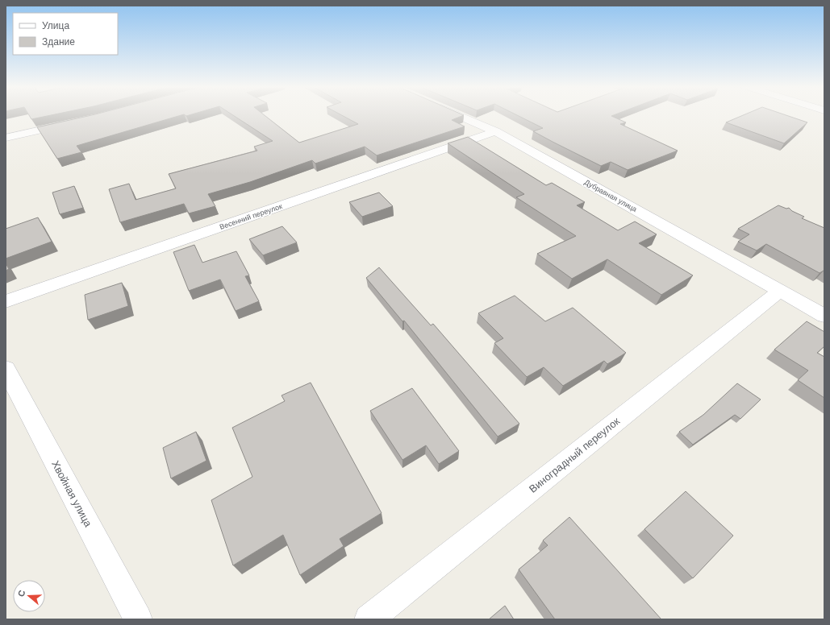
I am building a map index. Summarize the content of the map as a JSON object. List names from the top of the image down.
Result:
{
  "streets": {
    "street": [
      "Дубравная улица",
      "Весенний переулок",
      "Виноградный переулок",
      "Хвойная улица"
    ]
  },
  "crossings": [
    ["Дубравная улица", "Весенний переулок"],
    ["Дубравная улица", "Виноградный переулок"]
  ],
  "legend": ["Улица", "Здание"],
  "north": "left"
}
